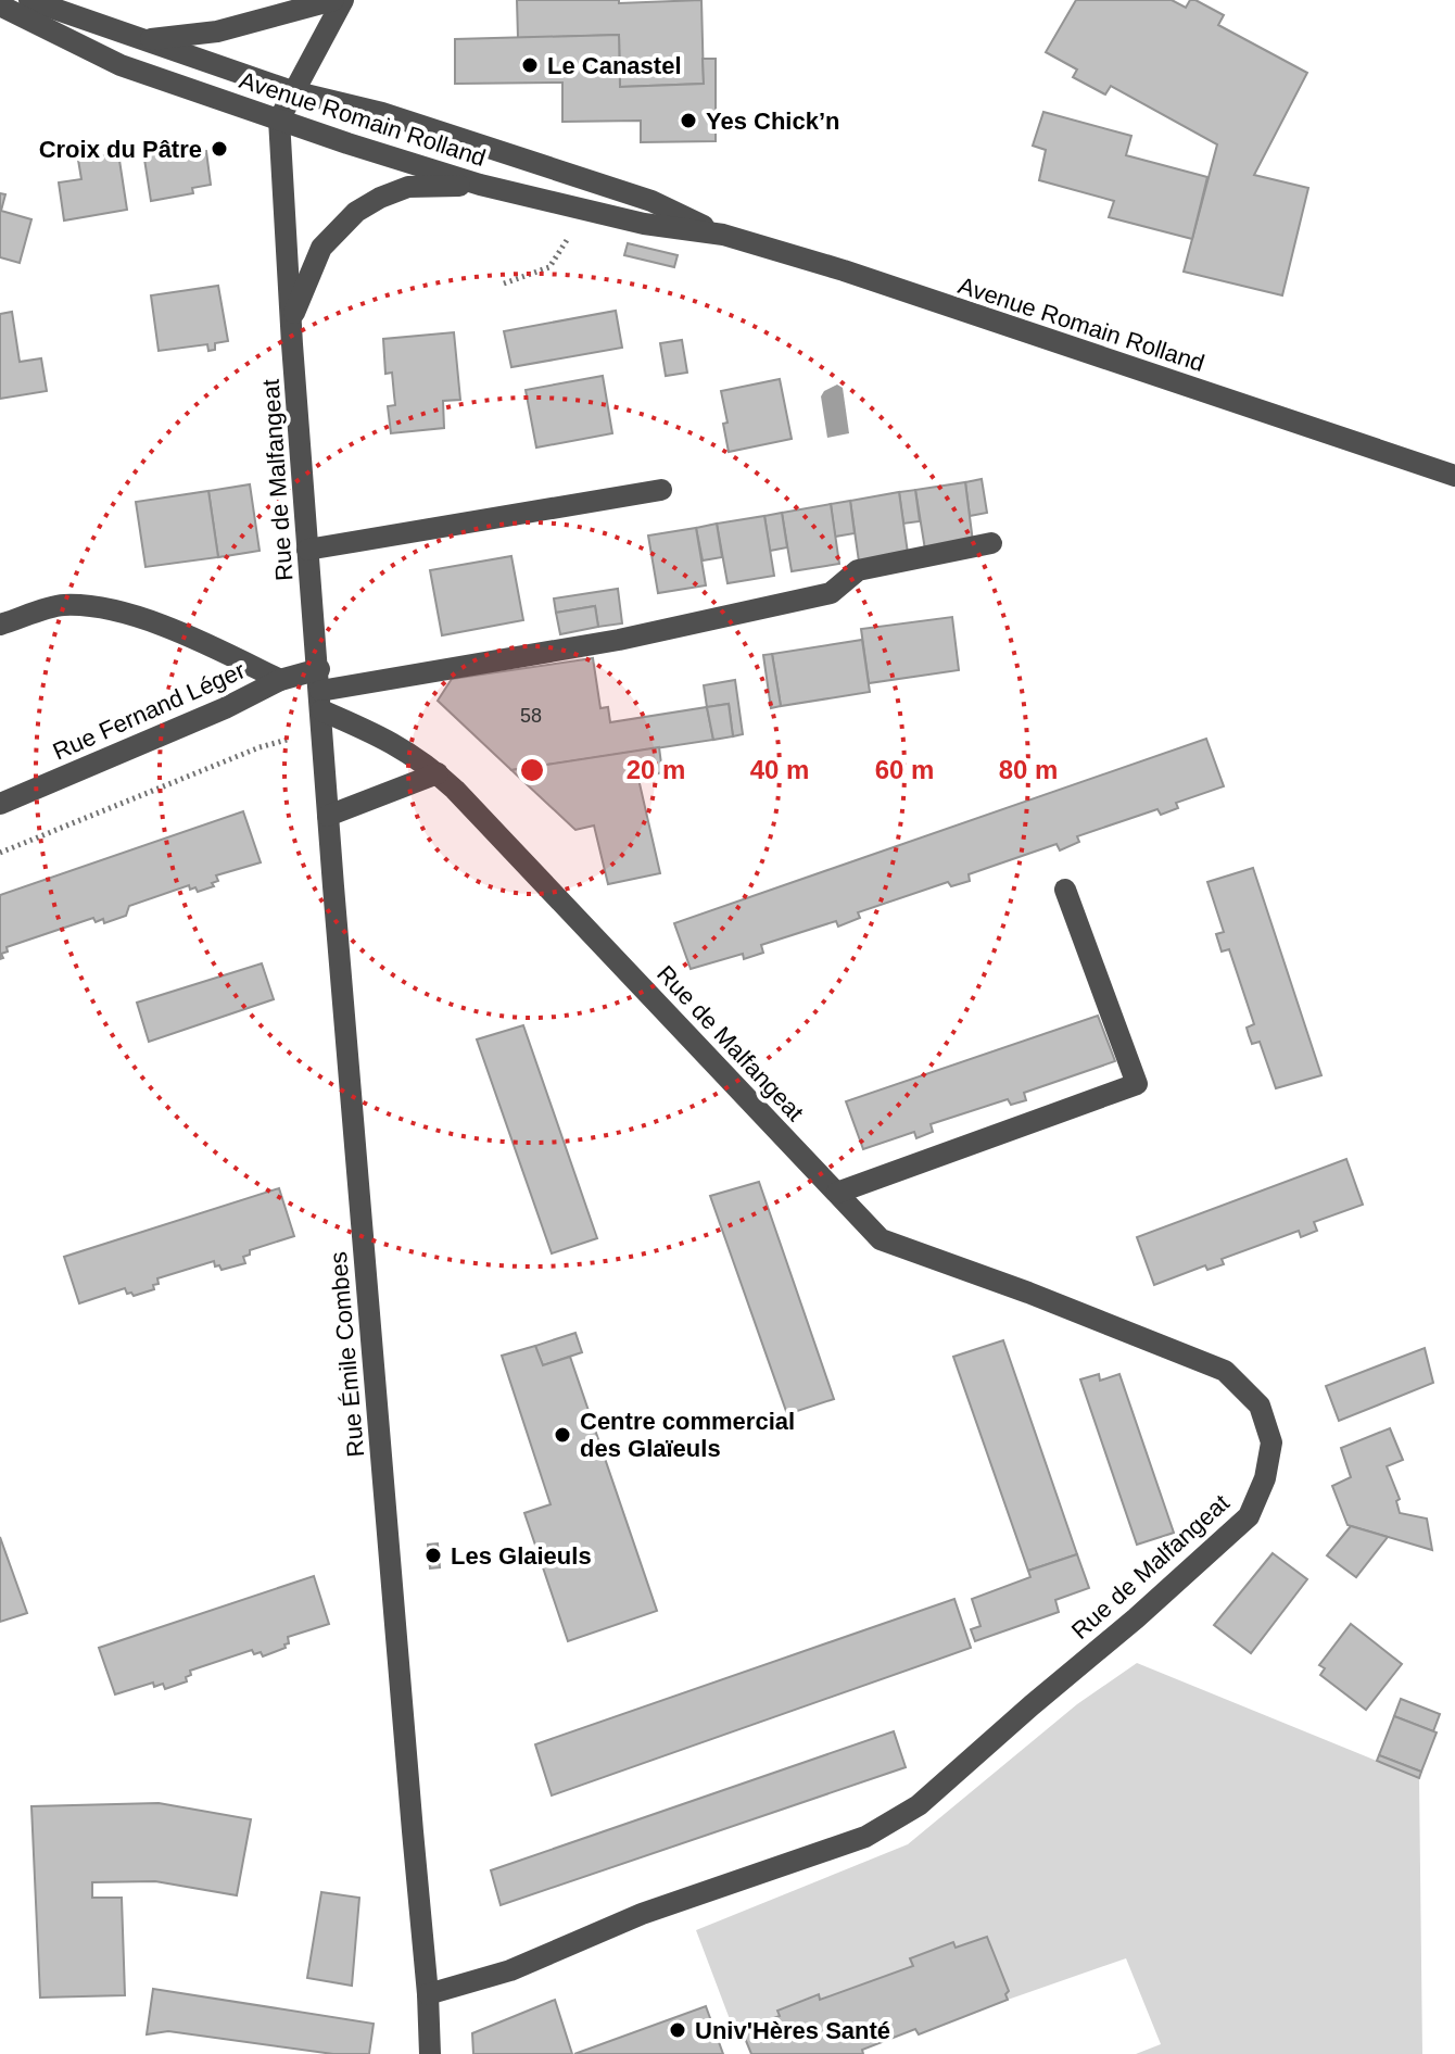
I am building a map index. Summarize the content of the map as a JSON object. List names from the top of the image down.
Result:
{
  "streets": {
    "street": [
      "Avenue Romain Rolland",
      "Rue de Malfangeat",
      "Rue Fernand Léger",
      "Rue Émile Combes"
    ]
  },
  "crossings": [
    ["Avenue Romain Rolland", "Rue de Malfangeat"],
    ["Rue de Malfangeat", "Rue Fernand Léger"],
    ["Rue de Malfangeat", "Rue Émile Combes"],
    ["Rue Fernand Léger", "Rue Émile Combes"]
  ],
  "places": [
    "Le Canastel",
    "Yes Chick’n",
    "Croix du Pâtre",
    "Centre commercial des Glaïeuls",
    "Les Glaieuls",
    "Univ'Hères Santé"
  ],
  "house_numbers": ["58"],
  "rings": [
    "20 m",
    "40 m",
    "60 m",
    "80 m"
  ]
}
